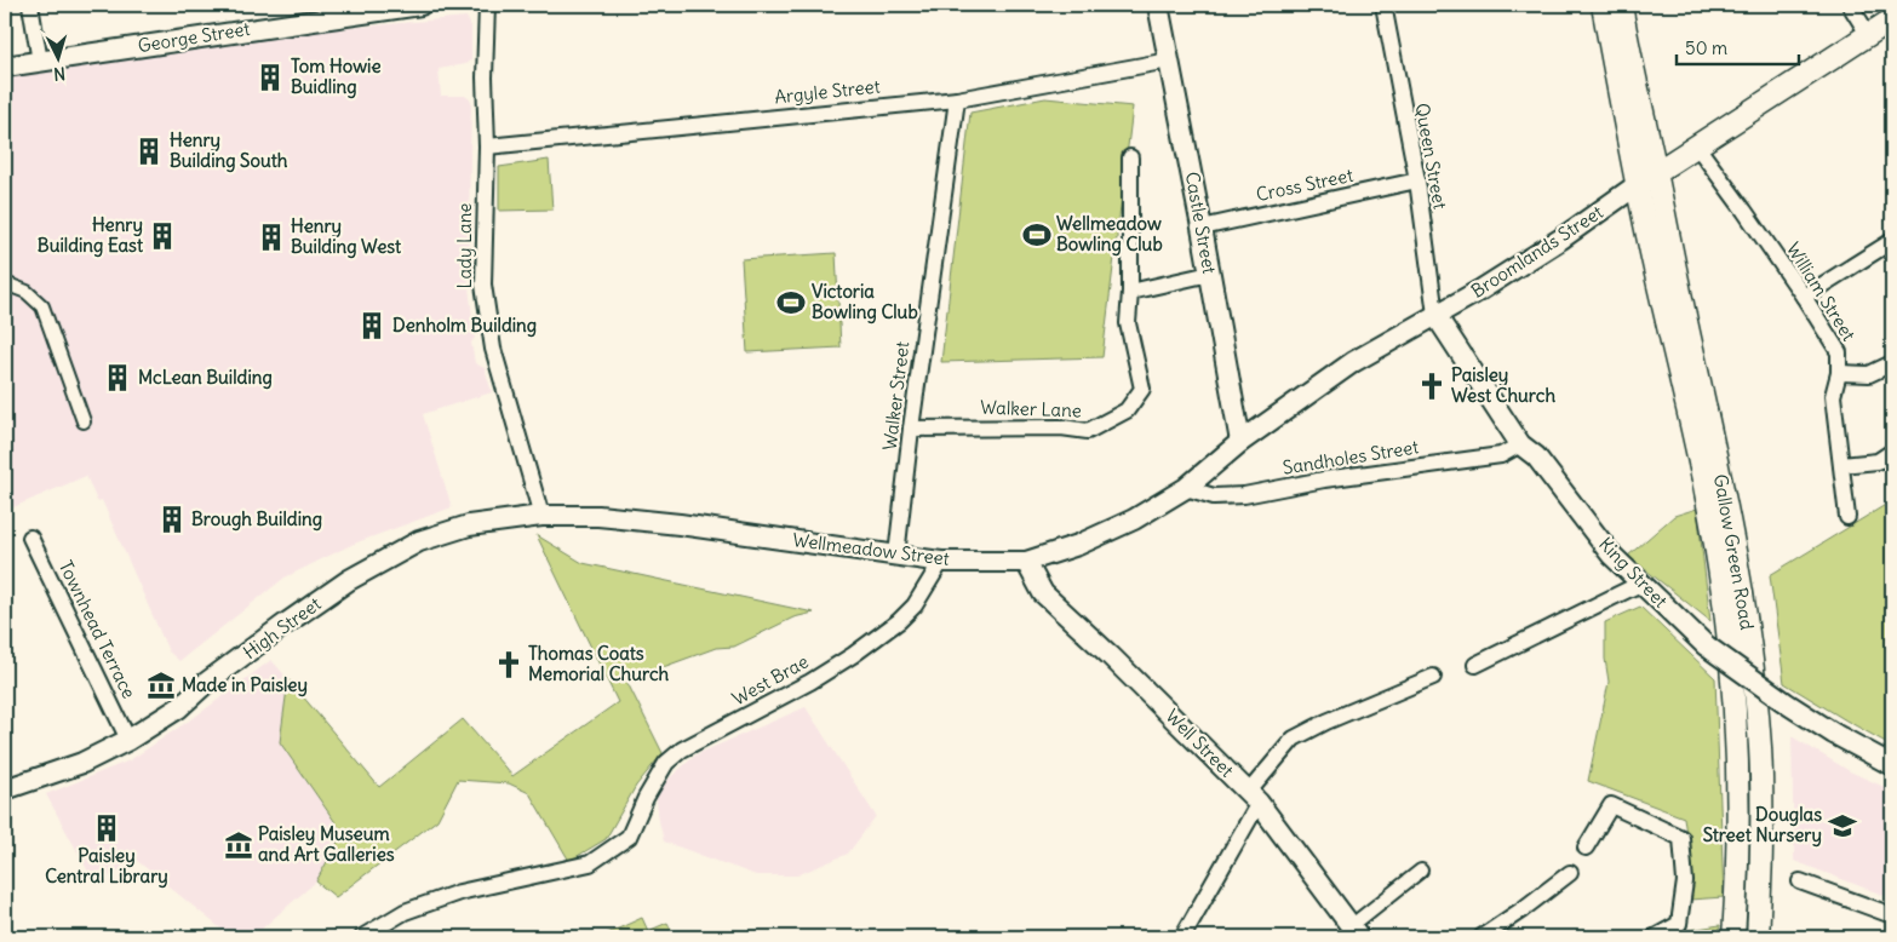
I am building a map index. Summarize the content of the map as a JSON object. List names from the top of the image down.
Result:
{
  "streets": {
    "main road": ["Broomlands Street", "Gallow Green Road"],
    "street": [
      "George Street",
      "Argyle Street",
      "Queen Street",
      "Cross Street",
      "Castle Street",
      "Lady Lane",
      "William Street",
      "Walker Street",
      "Walker Lane",
      "Sandholes Street",
      "Wellmeadow Street",
      "King Street",
      "High Street",
      "Townhead Terrace",
      "West Brae",
      "Well Street"
    ]
  },
  "crossings": [
    ["Argyle Street", "Castle Street"],
    ["Argyle Street", "Lady Lane"],
    ["Argyle Street", "Walker Street"],
    ["Queen Street", "Cross Street"],
    ["Queen Street", "Broomlands Street"],
    ["Queen Street", "King Street"],
    ["Cross Street", "Castle Street"],
    ["Castle Street", "Broomlands Street"],
    ["Lady Lane", "Wellmeadow Street"],
    ["Lady Lane", "High Street"],
    ["Broomlands Street", "William Street"],
    ["Broomlands Street", "Sandholes Street"],
    ["Broomlands Street", "Wellmeadow Street"],
    ["Broomlands Street", "Gallow Green Road"],
    ["Broomlands Street", "King Street"],
    ["Walker Street", "Walker Lane"],
    ["Walker Street", "Wellmeadow Street"],
    ["Sandholes Street", "Wellmeadow Street"],
    ["Sandholes Street", "King Street"],
    ["Wellmeadow Street", "High Street"],
    ["Wellmeadow Street", "West Brae"],
    ["Wellmeadow Street", "Well Street"],
    ["High Street", "Townhead Terrace"]
  ],
  "places": {
    "building": [
      "Tom Howie Buidling",
      "Henry Building South",
      "Henry Building East",
      "Henry Building West",
      "Denholm Building",
      "McLean Building",
      "Brough Building",
      "Paisley Central Library"
    ],
    "sports": ["Wellmeadow Bowling Club", "Victoria Bowling Club"],
    "church": ["Paisley West Church", "Thomas Coats Memorial Church"],
    "museum": ["Made in Paisley", "Paisley Museum and Art Galleries"],
    "school or university": ["Douglas Street Nursery"]
  },
  "scale_bar": "50 m",
  "north": "bottom"
}
